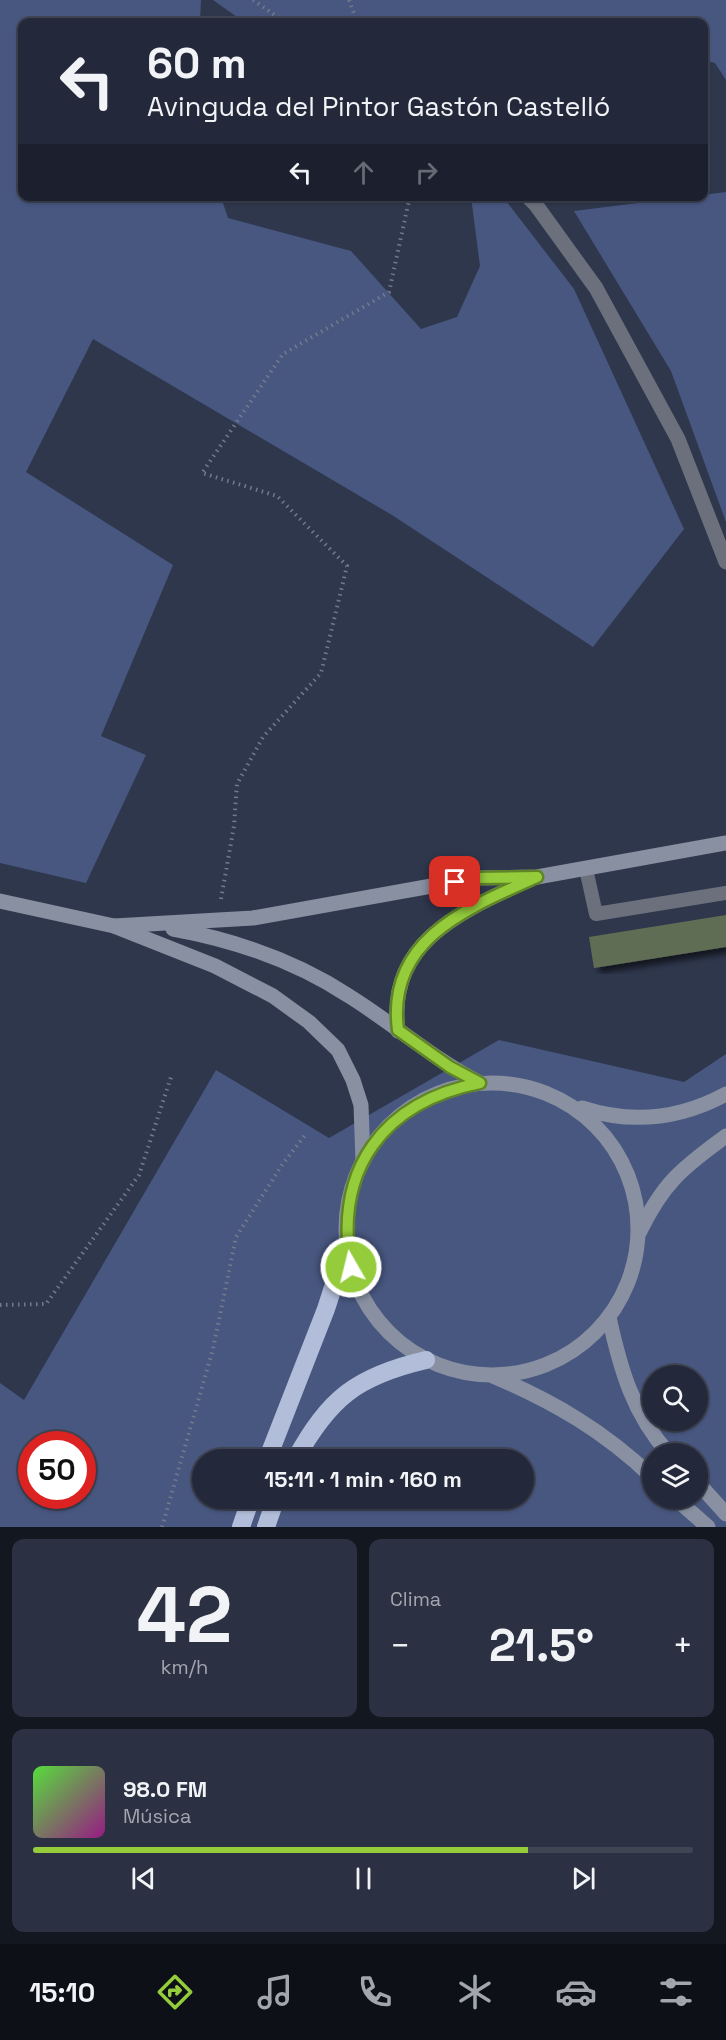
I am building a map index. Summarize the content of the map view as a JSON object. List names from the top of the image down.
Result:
{
  "page": {
    "turn": ["60 m", "Avinguda del Pintor Gastón Castelló"],
    "limit": "50",
    "trip": "15:11 · 1 min · 160 m",
    "tile": [
      ["42", "km/h"],
      "Clima"
    ],
    "heat": ["−", "21.5°", "+"],
    "song": ["98.0 FM", "Música"],
    "tabs": "15:10"
  }
}
